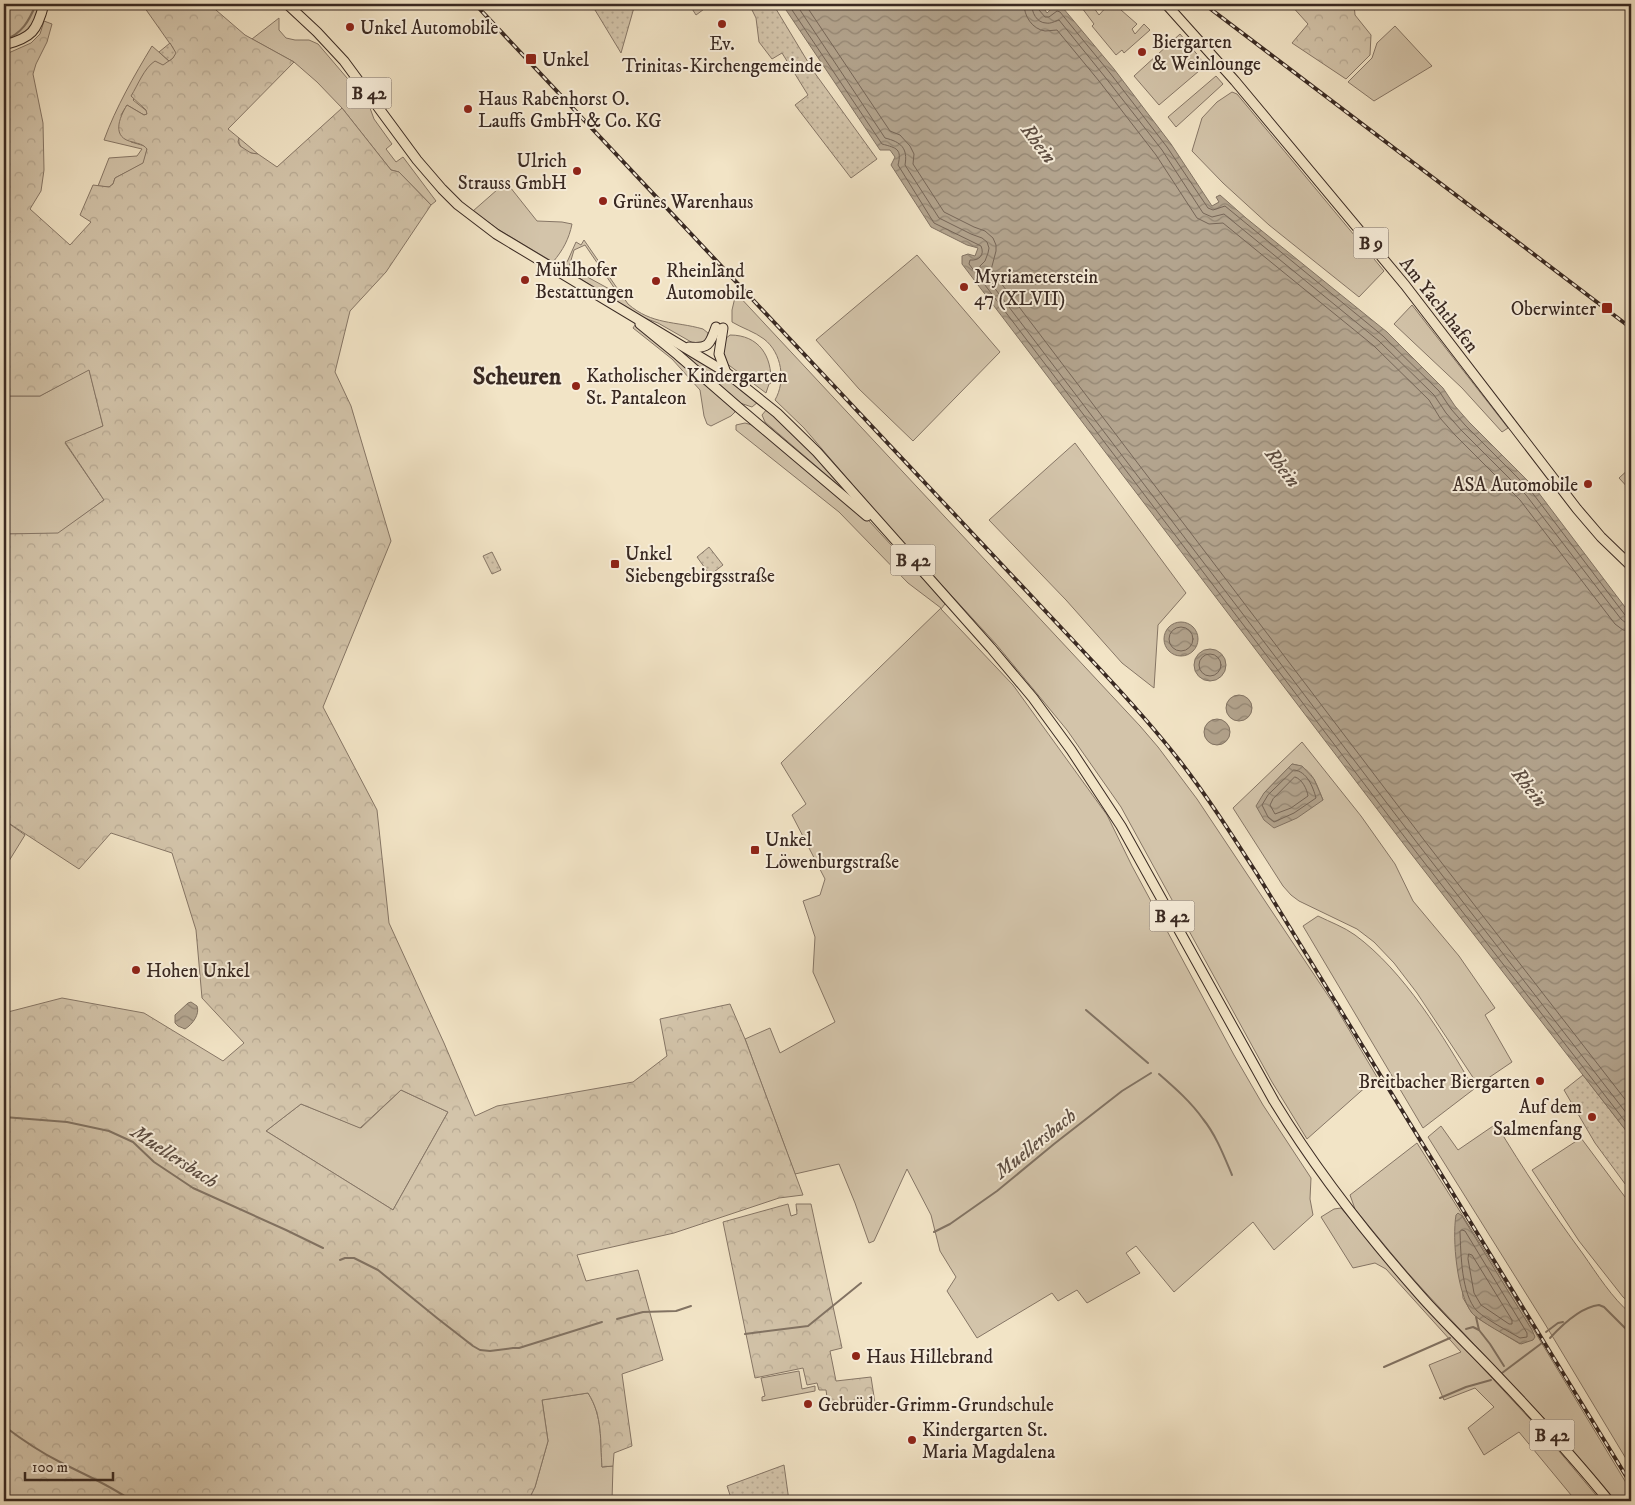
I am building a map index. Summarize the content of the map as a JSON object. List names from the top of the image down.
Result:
{
  "streets": {
    "main road": ["B 42", "B 9", "Am Yachthafen"]
  },
  "districts": ["Scheuren"],
  "water": ["Rhein", "Muellersbach"],
  "places": {
    "other": [
      "Ev. Trinitas-Kirchengemeinde",
      "Unkel Automobile",
      "Biergarten & Weinlounge",
      "Haus Rabenhorst O. Lauffs GmbH & Co. KG",
      "Ulrich Strauss GmbH",
      "Grünes Warenhaus",
      "Mühlhofer Bestattungen",
      "Rheinland Automobile",
      "Myriameterstein 47 (XLVII)",
      "Katholischer Kindergarten St. Pantaleon",
      "ASA Automobile",
      "Hohen Unkel",
      "Breitbacher Biergarten",
      "Auf dem Salmenfang",
      "Haus Hillebrand",
      "Gebrüder-Grimm-Grundschule",
      "Kindergarten St. Maria Magdalena"
    ],
    "transit": [
      "Unkel",
      "Oberwinter",
      "Unkel Siebengebirgsstraße",
      "Unkel Löwenburgstraße"
    ]
  },
  "scale_bar": "100 m"
}
